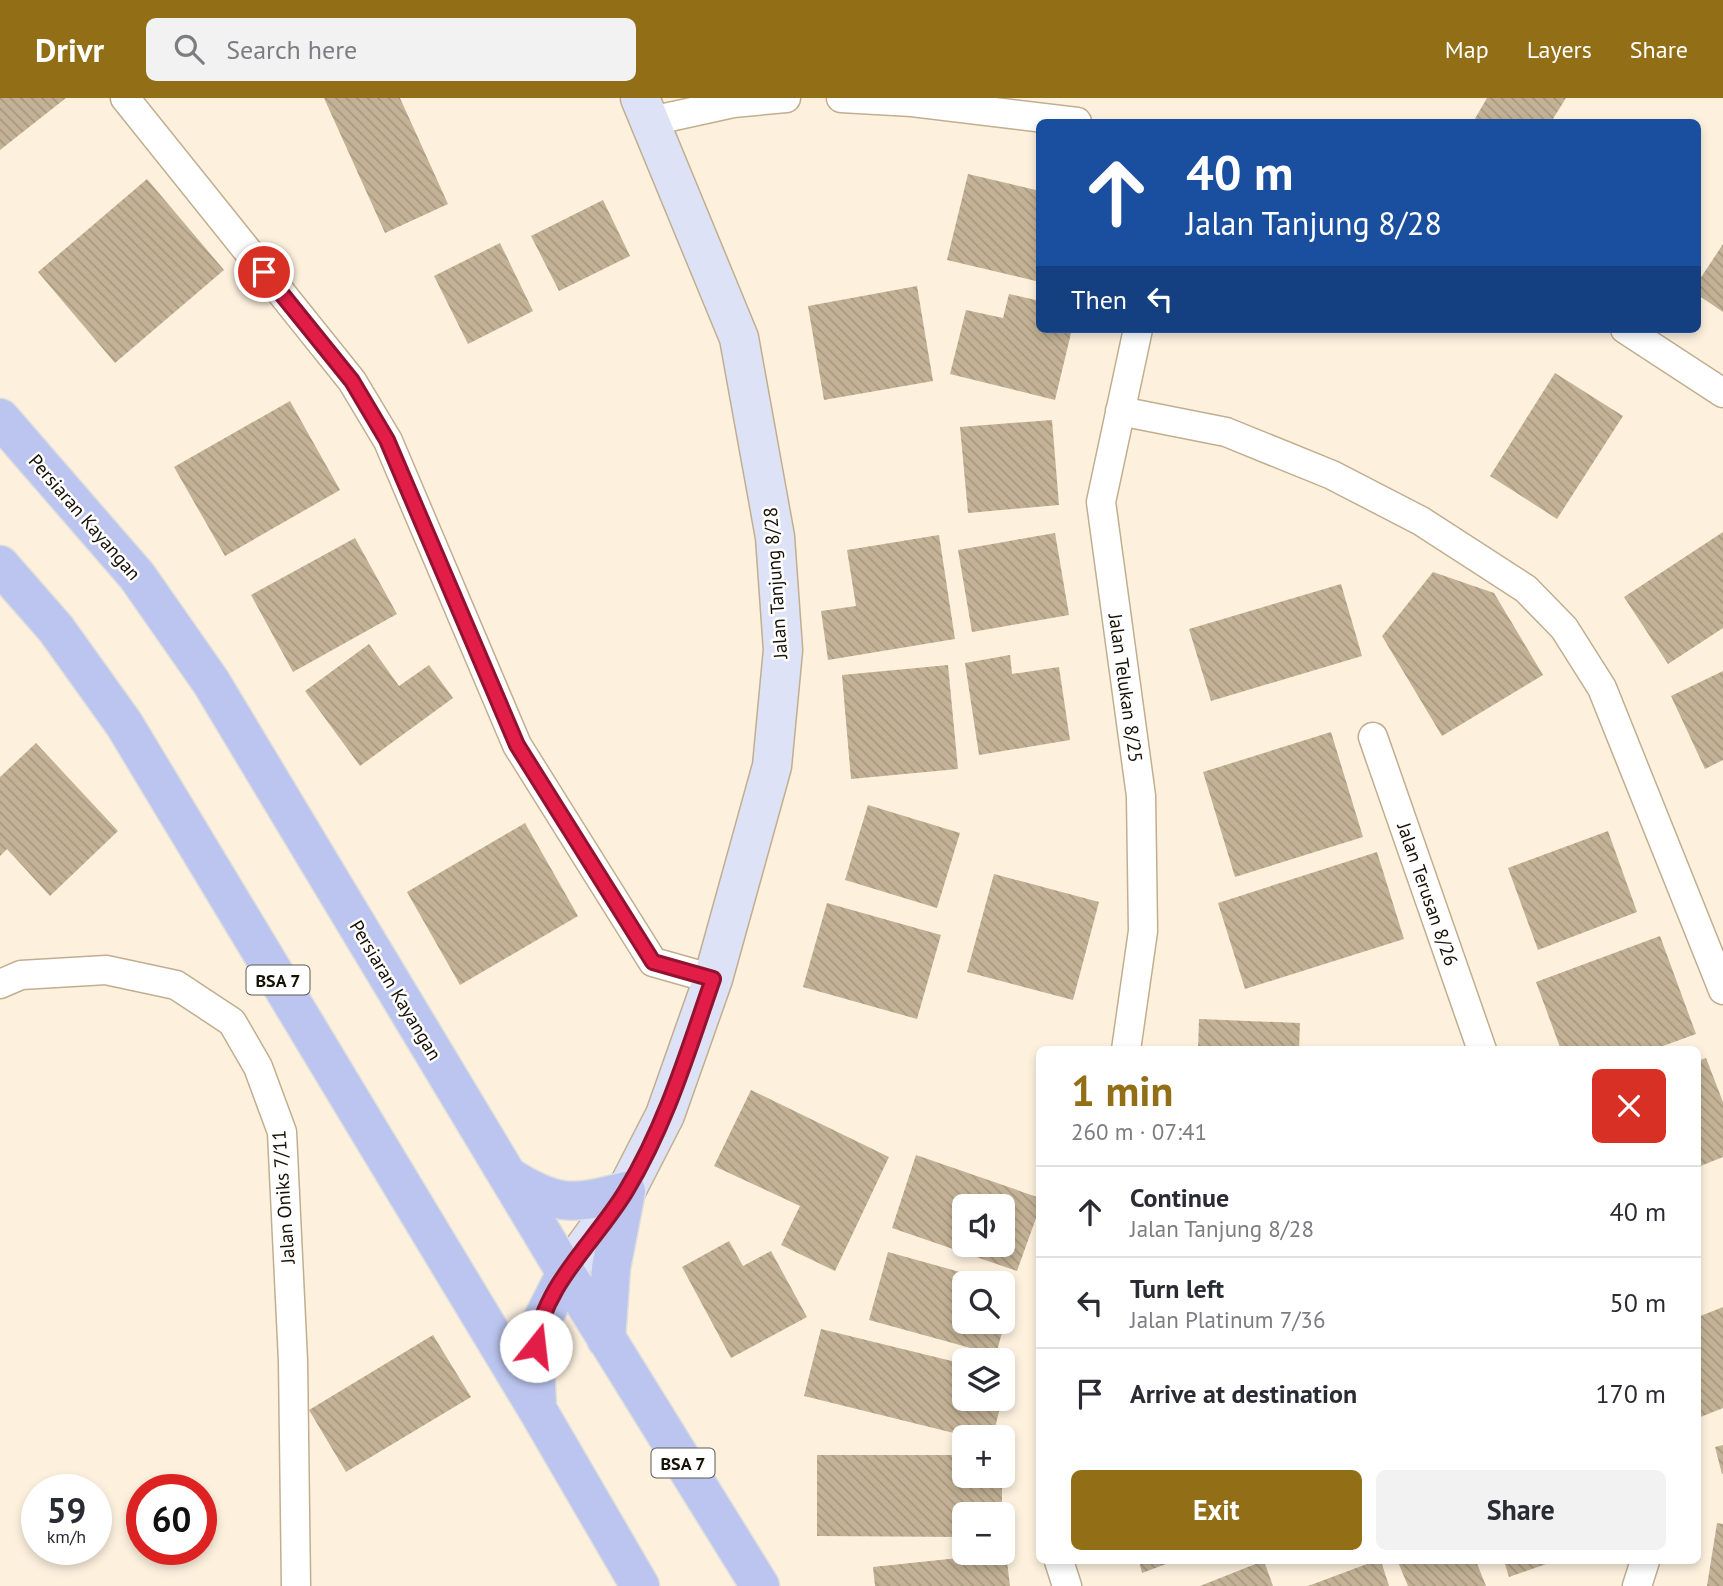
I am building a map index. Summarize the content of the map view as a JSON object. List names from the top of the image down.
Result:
{
  "streets": {
    "main road": ["Persiaran Kayangan", "BSA 7"],
    "street": [
      "Jalan Tanjung 8/28",
      "Jalan Telukan 8/25",
      "Jalan Terusan 8/26",
      "Jalan Oniks 7/11"
    ]
  },
  "crossings": [
    ["Persiaran Kayangan", "Jalan Tanjung 8/28"]
  ],
  "page": {
    "header": "Drivr",
    "search": "Search here",
    "nav": ["Map", "Layers", "Share"],
    "turn": ["40 m", "Jalan Tanjung 8/28"],
    "then": "Then",
    "heading": ["1 min", "260 m · 07:41"],
    "list": [
      {
        "name": "Continue",
        "note": "Jalan Tanjung 8/28",
        "value": "40 m"
      },
      {
        "name": "Turn left",
        "note": "Jalan Platinum 7/36",
        "value": "50 m"
      },
      {
        "name": "Arrive at destination",
        "value": "170 m"
      }
    ],
    "map_buttons": ["+", "−"],
    "buttons": ["Exit", "Share"],
    "speed": "59 km/h",
    "limit": "60"
  }
}
